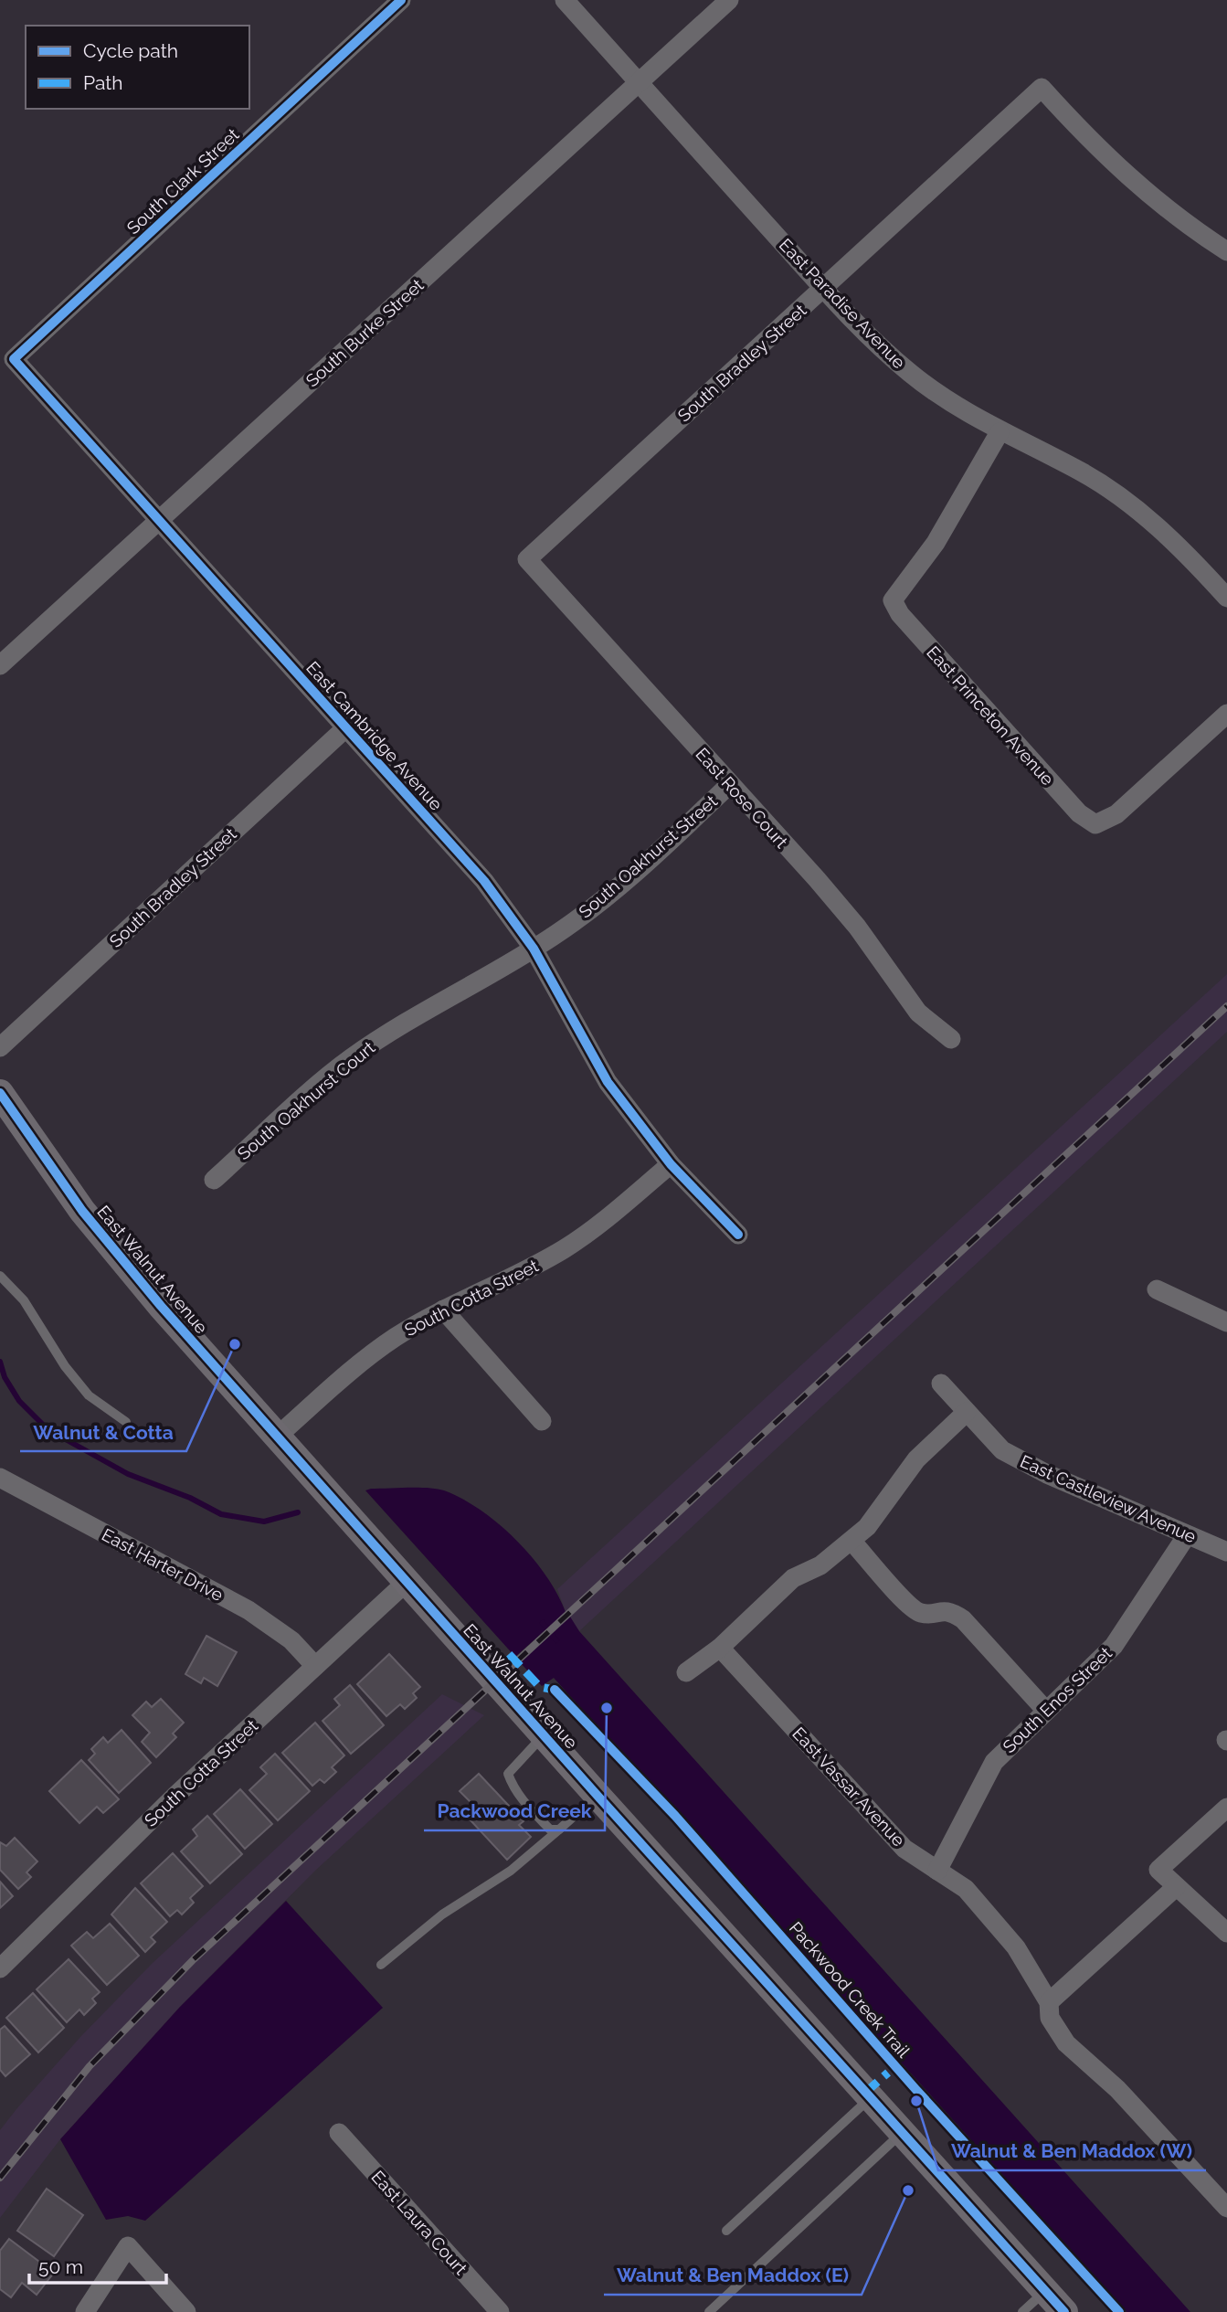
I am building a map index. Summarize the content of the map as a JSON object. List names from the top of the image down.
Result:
{
  "streets": {
    "main road": ["East Walnut Avenue"],
    "street": [
      "South Clark Street",
      "East Paradise Avenue",
      "South Burke Street",
      "South Bradley Street",
      "East Princeton Avenue",
      "East Cambridge Avenue",
      "East Rose Court",
      "South Oakhurst Street",
      "South Oakhurst Court",
      "South Cotta Street",
      "East Castleview Avenue",
      "East Harter Drive",
      "South Enos Street",
      "East Vassar Avenue",
      "East Laura Court"
    ],
    "cycle path": ["Packwood Creek Trail"]
  },
  "crossings": [
    ["South Clark Street", "East Cambridge Avenue"],
    ["East Paradise Avenue", "South Burke Street"],
    ["East Paradise Avenue", "South Bradley Street"],
    ["East Paradise Avenue", "East Princeton Avenue"],
    ["South Burke Street", "East Cambridge Avenue"],
    ["South Bradley Street", "East Cambridge Avenue"],
    ["South Bradley Street", "East Rose Court"],
    ["East Cambridge Avenue", "South Oakhurst Street"],
    ["East Cambridge Avenue", "South Oakhurst Court"],
    ["East Cambridge Avenue", "South Cotta Street"],
    ["East Rose Court", "South Oakhurst Street"],
    ["South Oakhurst Street", "South Oakhurst Court"],
    ["East Walnut Avenue", "South Cotta Street"],
    ["South Cotta Street", "East Harter Drive"],
    ["East Castleview Avenue", "South Enos Street"],
    ["South Enos Street", "East Vassar Avenue"]
  ],
  "places": [
    "Walnut & Cotta",
    "Packwood Creek",
    "Walnut & Ben Maddox (W)",
    "Walnut & Ben Maddox (E)"
  ],
  "legend": ["Cycle path", "Path"],
  "scale_bar": "50 m"
}
